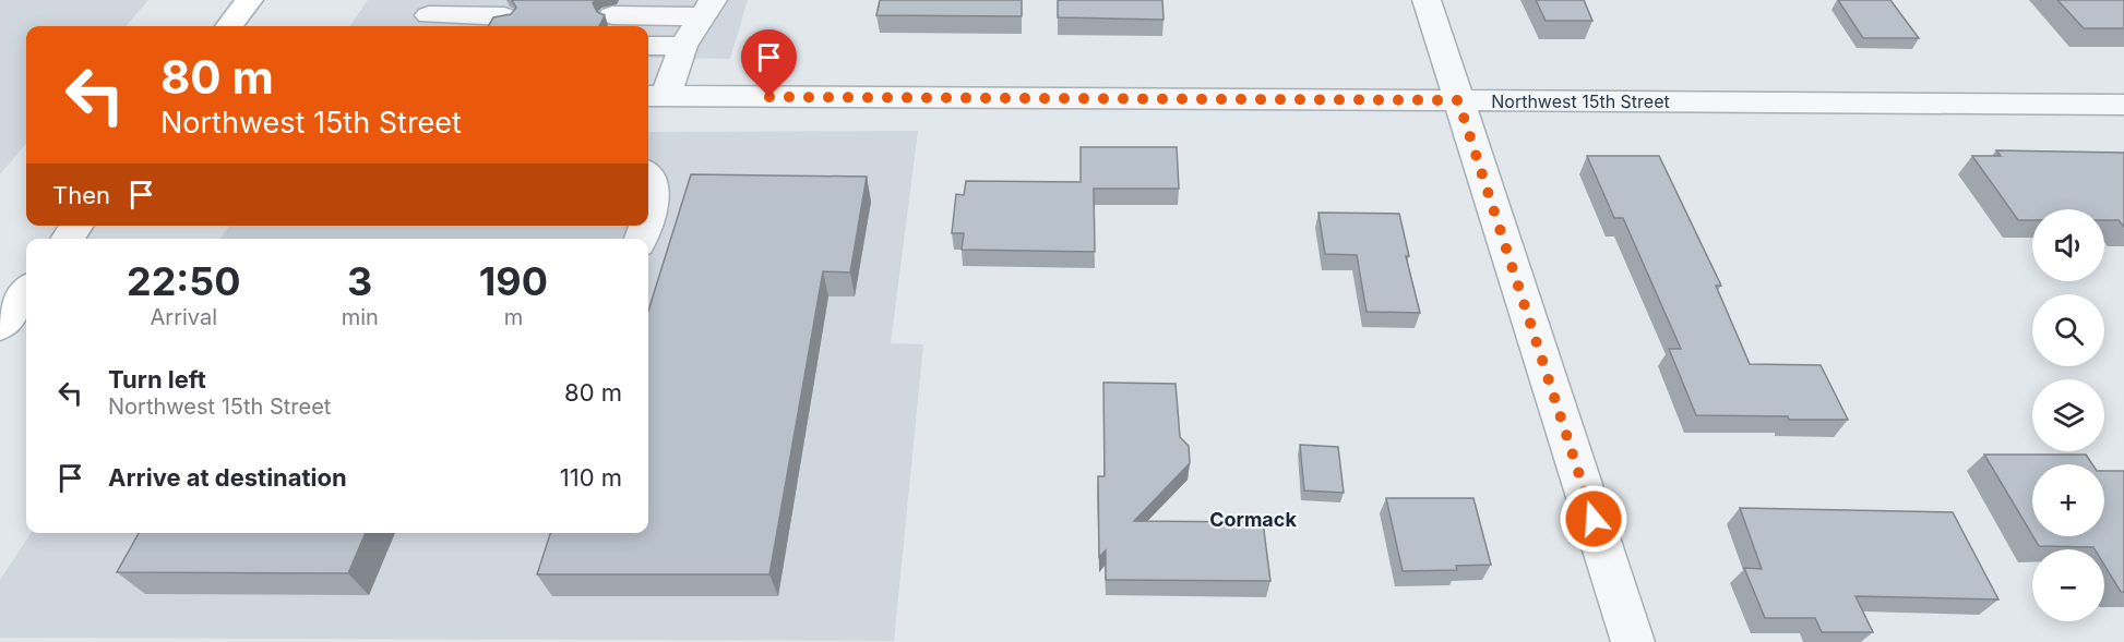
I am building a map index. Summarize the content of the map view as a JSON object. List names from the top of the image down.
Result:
{
  "streets": {
    "street": ["Northwest 15th Street"]
  },
  "districts": ["Cormack"],
  "page": {
    "turn": ["80 m", "Northwest 15th Street"],
    "then": "Then",
    "map_buttons": ["+", "−"],
    "eta": [
      "22:50",
      "Arrival",
      "3",
      "min",
      "190",
      "m"
    ],
    "list": [
      {
        "name": "Turn left",
        "note": "Northwest 15th Street",
        "value": "80 m"
      },
      {
        "name": "Arrive at destination",
        "value": "110 m"
      }
    ]
  }
}
